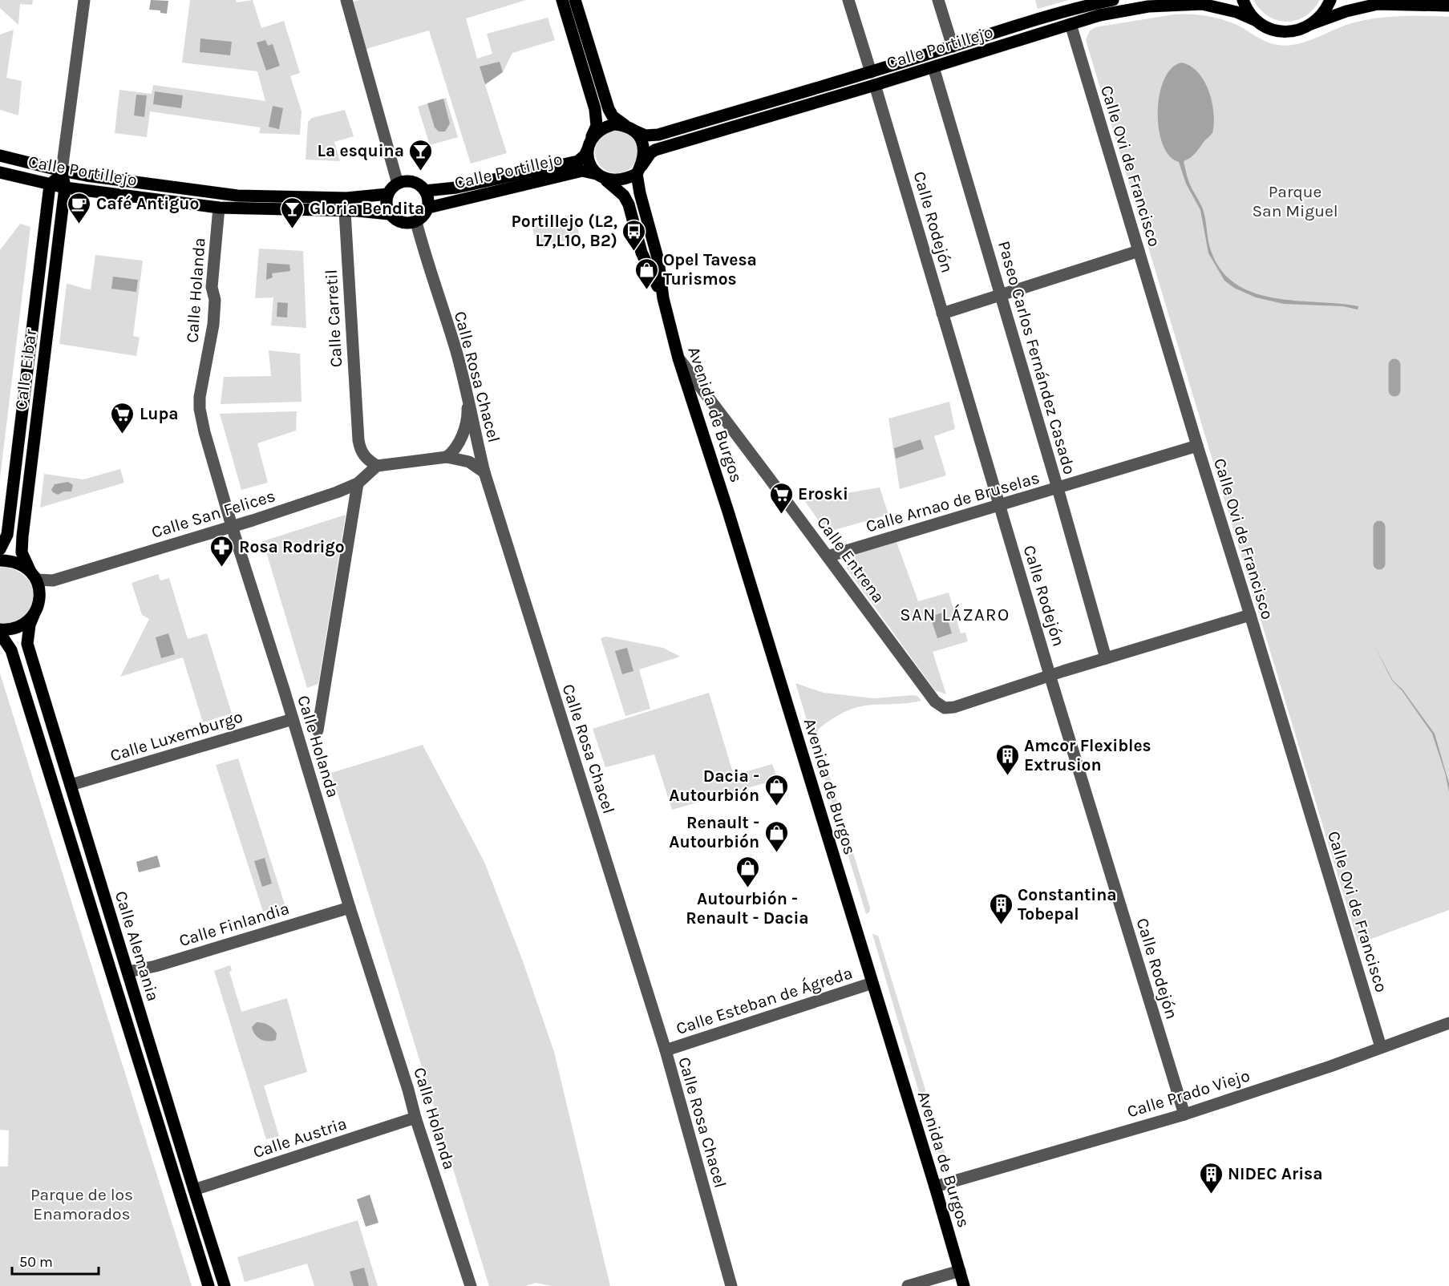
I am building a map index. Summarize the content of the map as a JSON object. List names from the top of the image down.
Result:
{
  "streets": {
    "main road": [
      "Calle Portillejo",
      "Calle Eibar",
      "Avenida de Burgos",
      "Calle Alemania"
    ],
    "street": [
      "Calle Ovi de Francisco",
      "Calle Rodejón",
      "Calle Holanda",
      "Calle Carretil",
      "Paseo Carlos Fernández Casado",
      "Calle Rosa Chacel",
      "Calle Arnao de Bruselas",
      "Calle San Felices",
      "Calle Entrena",
      "Calle Luxemburgo",
      "Calle Finlandia",
      "Calle Esteban de Ágreda",
      "Calle Prado Viejo",
      "Calle Austria"
    ]
  },
  "crossings": [
    ["Calle Portillejo", "Calle Ovi de Francisco"],
    ["Calle Portillejo", "Calle Rodejón"],
    ["Calle Portillejo", "Calle Holanda"],
    ["Calle Portillejo", "Calle Carretil"],
    ["Calle Portillejo", "Paseo Carlos Fernández Casado"],
    ["Calle Portillejo", "Calle Eibar"],
    ["Calle Portillejo", "Calle Rosa Chacel"],
    ["Calle Portillejo", "Avenida de Burgos"],
    ["Calle Ovi de Francisco", "Calle Arnao de Bruselas"],
    ["Calle Ovi de Francisco", "Calle Entrena"],
    ["Calle Ovi de Francisco", "Calle Prado Viejo"],
    ["Calle Rodejón", "Calle Arnao de Bruselas"],
    ["Calle Rodejón", "Calle Entrena"],
    ["Calle Rodejón", "Calle Prado Viejo"],
    ["Calle Holanda", "Calle San Felices"],
    ["Calle Holanda", "Calle Luxemburgo"],
    ["Calle Holanda", "Calle Finlandia"],
    ["Calle Holanda", "Calle Austria"],
    ["Calle Carretil", "Calle San Felices"],
    ["Paseo Carlos Fernández Casado", "Calle Arnao de Bruselas"],
    ["Paseo Carlos Fernández Casado", "Calle Entrena"],
    ["Calle Eibar", "Calle San Felices"],
    ["Calle Eibar", "Calle Alemania"],
    ["Calle Rosa Chacel", "Calle Esteban de Ágreda"],
    ["Avenida de Burgos", "Calle Entrena"],
    ["Avenida de Burgos", "Calle Esteban de Ágreda"],
    ["Avenida de Burgos", "Calle Prado Viejo"],
    ["Calle Arnao de Bruselas", "Calle Entrena"],
    ["Calle San Felices", "Calle Alemania"],
    ["Calle Luxemburgo", "Calle Alemania"],
    ["Calle Finlandia", "Calle Alemania"],
    ["Calle Alemania", "Calle Austria"]
  ],
  "districts": ["SAN LÁZARO"],
  "parks": ["Parque San Miguel", "Parque de los Enamorados"],
  "places": {
    "bar": ["La esquina", "Gloria Bendita"],
    "cafe": ["Café Antiguo"],
    "bus stop": ["Portillejo (L2, L7,L10, B2)"],
    "shop": [
      "Opel Tavesa Turismos",
      "Dacia - Autourbión",
      "Renault - Autourbión",
      "Autourbión - Renault - Dacia"
    ],
    "supermarket": ["Lupa", "Eroski"],
    "pharmacy": ["Rosa Rodrigo"],
    "building": ["Amcor Flexibles Extrusion", "Constantina Tobepal", "NIDEC Arisa"]
  },
  "scale_bar": "50 m"
}
